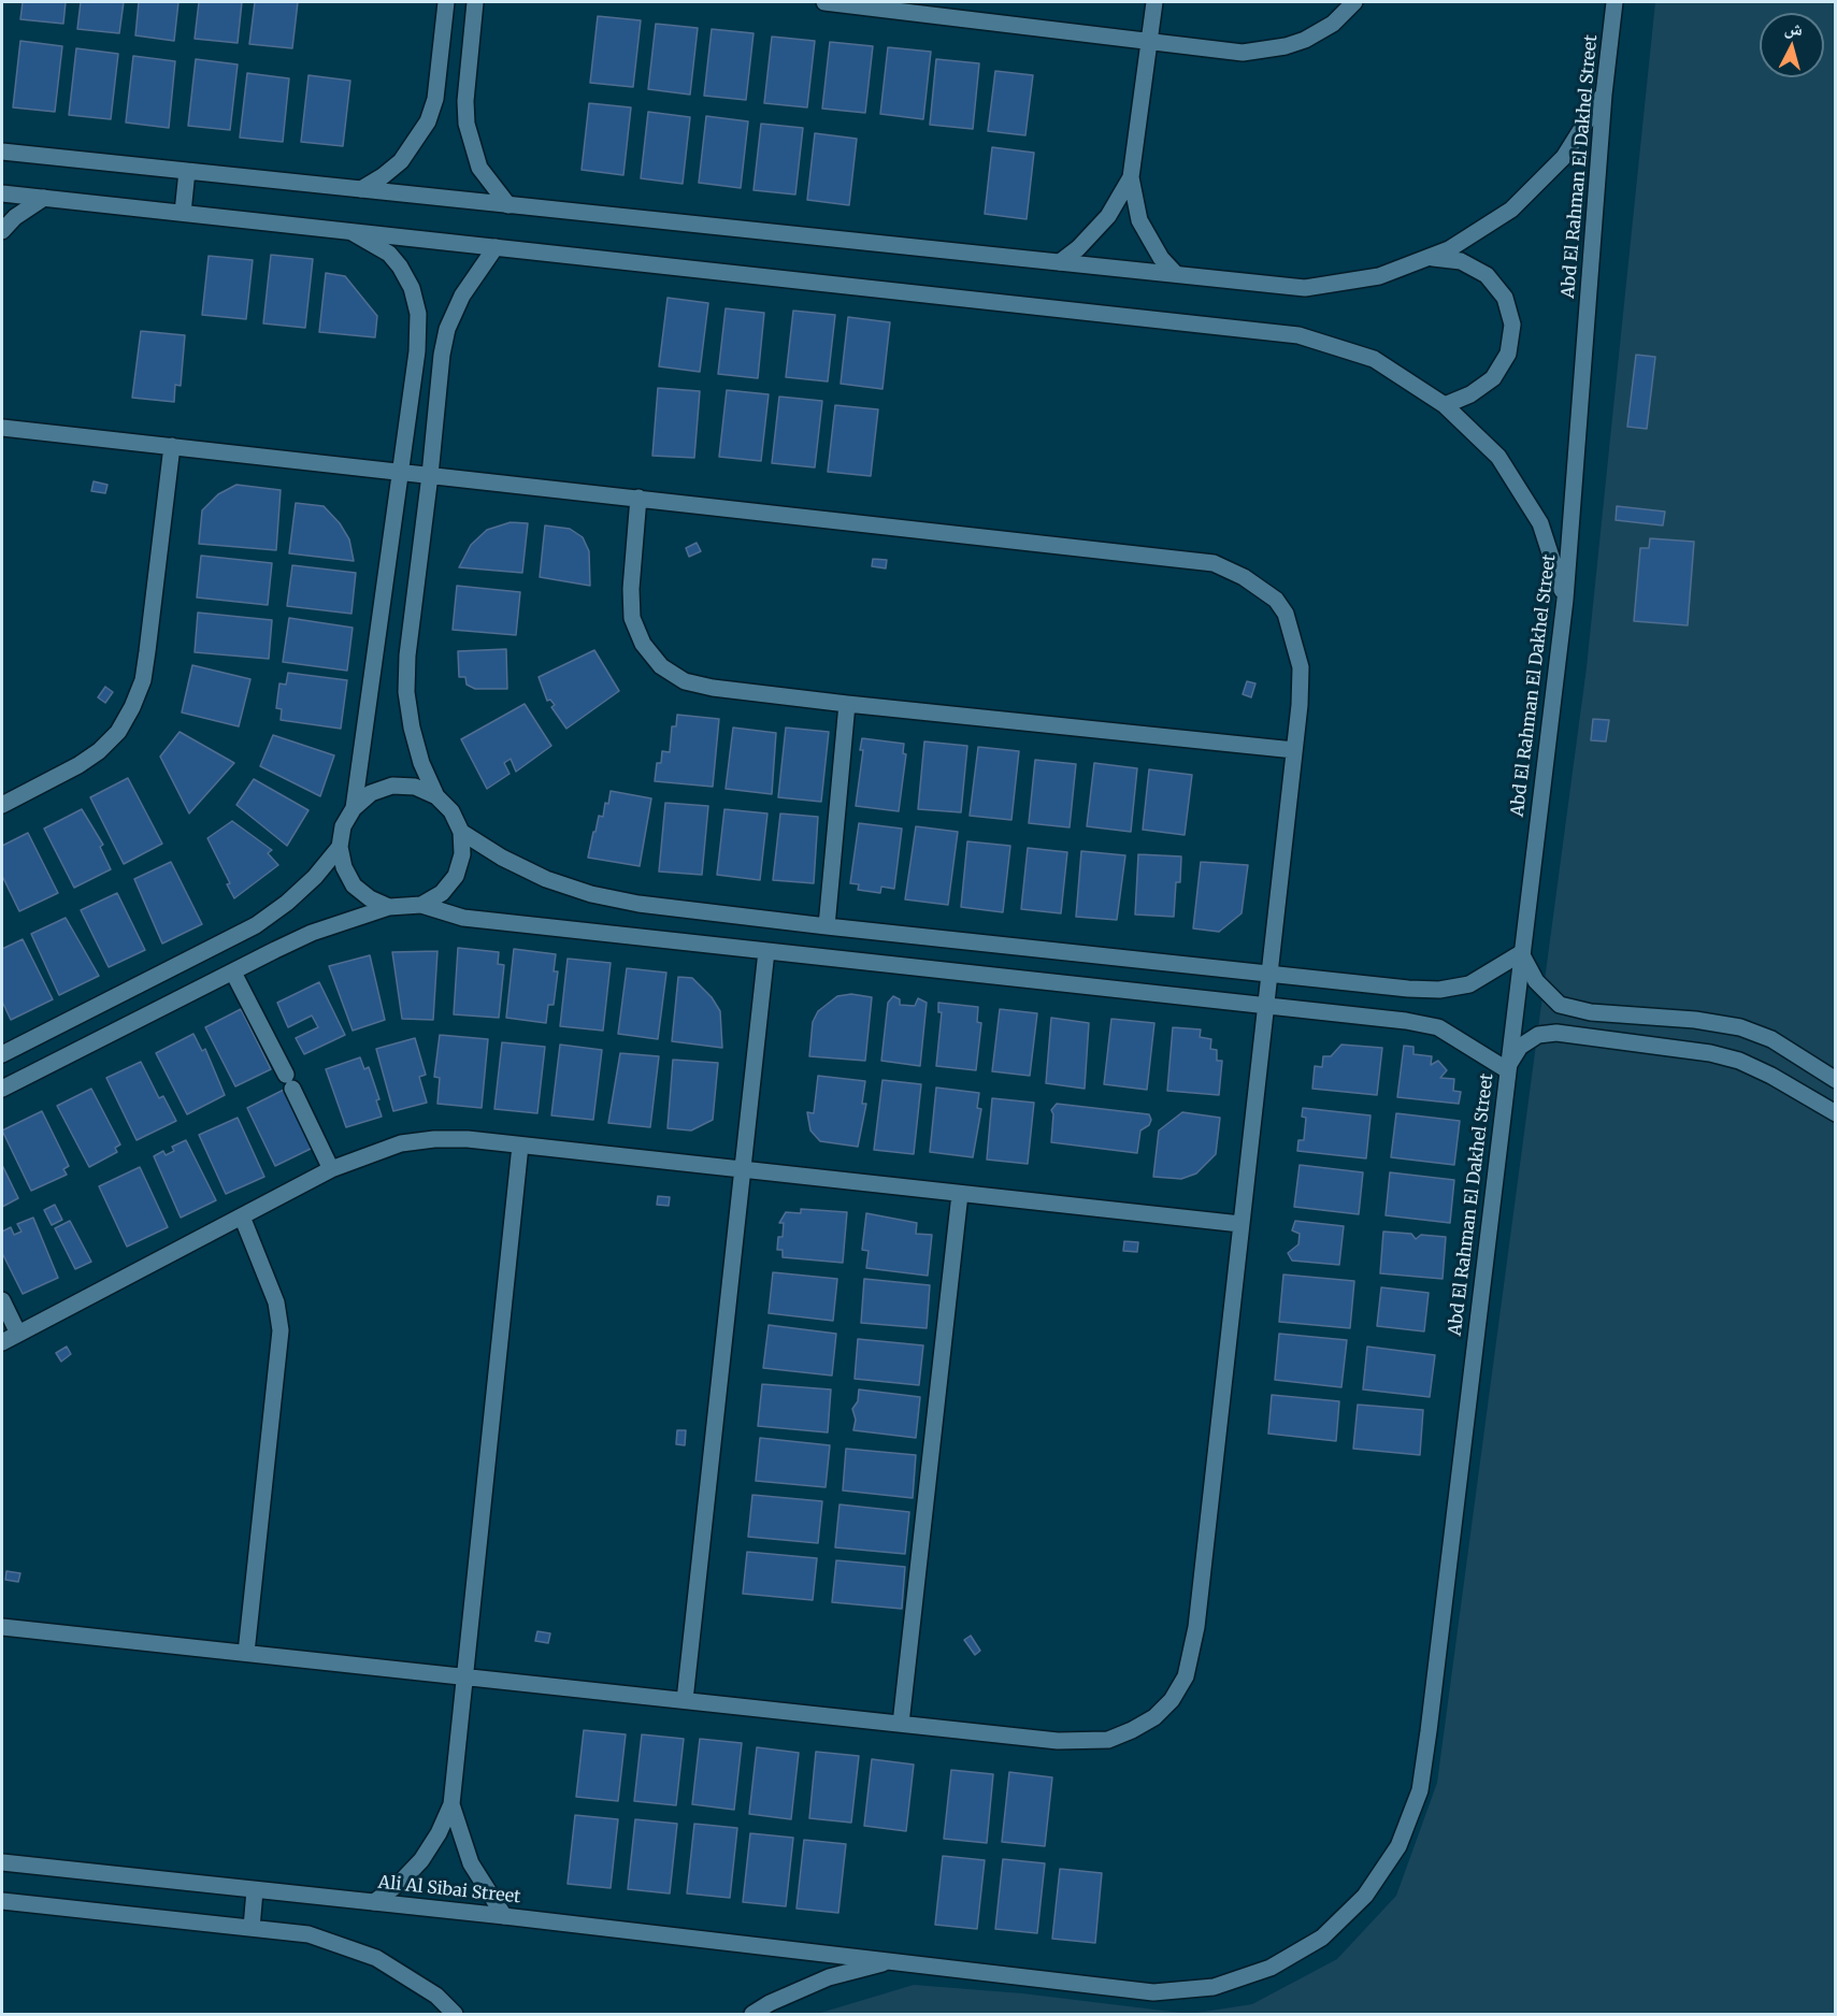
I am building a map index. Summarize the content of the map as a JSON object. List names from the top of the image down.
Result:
{
  "streets": {
    "street": ["Abd El Rahman El Dakhel Street", "Ali Al Sibai Street"]
  },
  "crossings": [
    ["Abd El Rahman El Dakhel Street", "Ali Al Sibai Street"]
  ],
  "north": "top"
}
